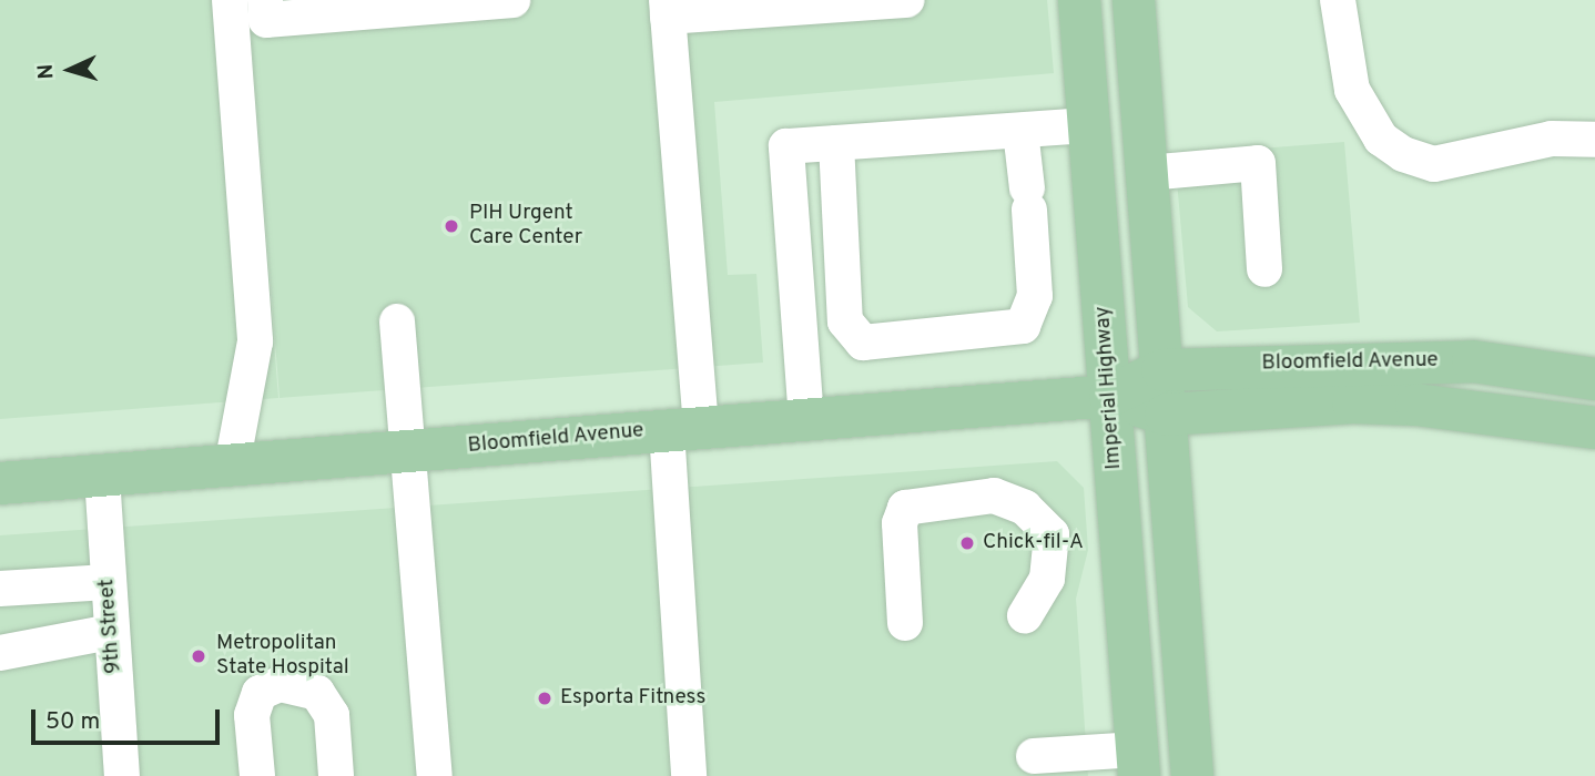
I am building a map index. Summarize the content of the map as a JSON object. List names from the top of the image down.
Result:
{
  "streets": {
    "main road": ["Bloomfield Avenue", "Imperial Highway"],
    "street": ["9th Street"]
  },
  "crossings": [
    ["Bloomfield Avenue", "Imperial Highway"],
    ["Bloomfield Avenue", "9th Street"]
  ],
  "places": [
    "PIH Urgent Care Center",
    "Chick-fil-A",
    "Metropolitan State Hospital",
    "Esporta Fitness"
  ],
  "scale_bar": "50 m",
  "north": "left"
}
